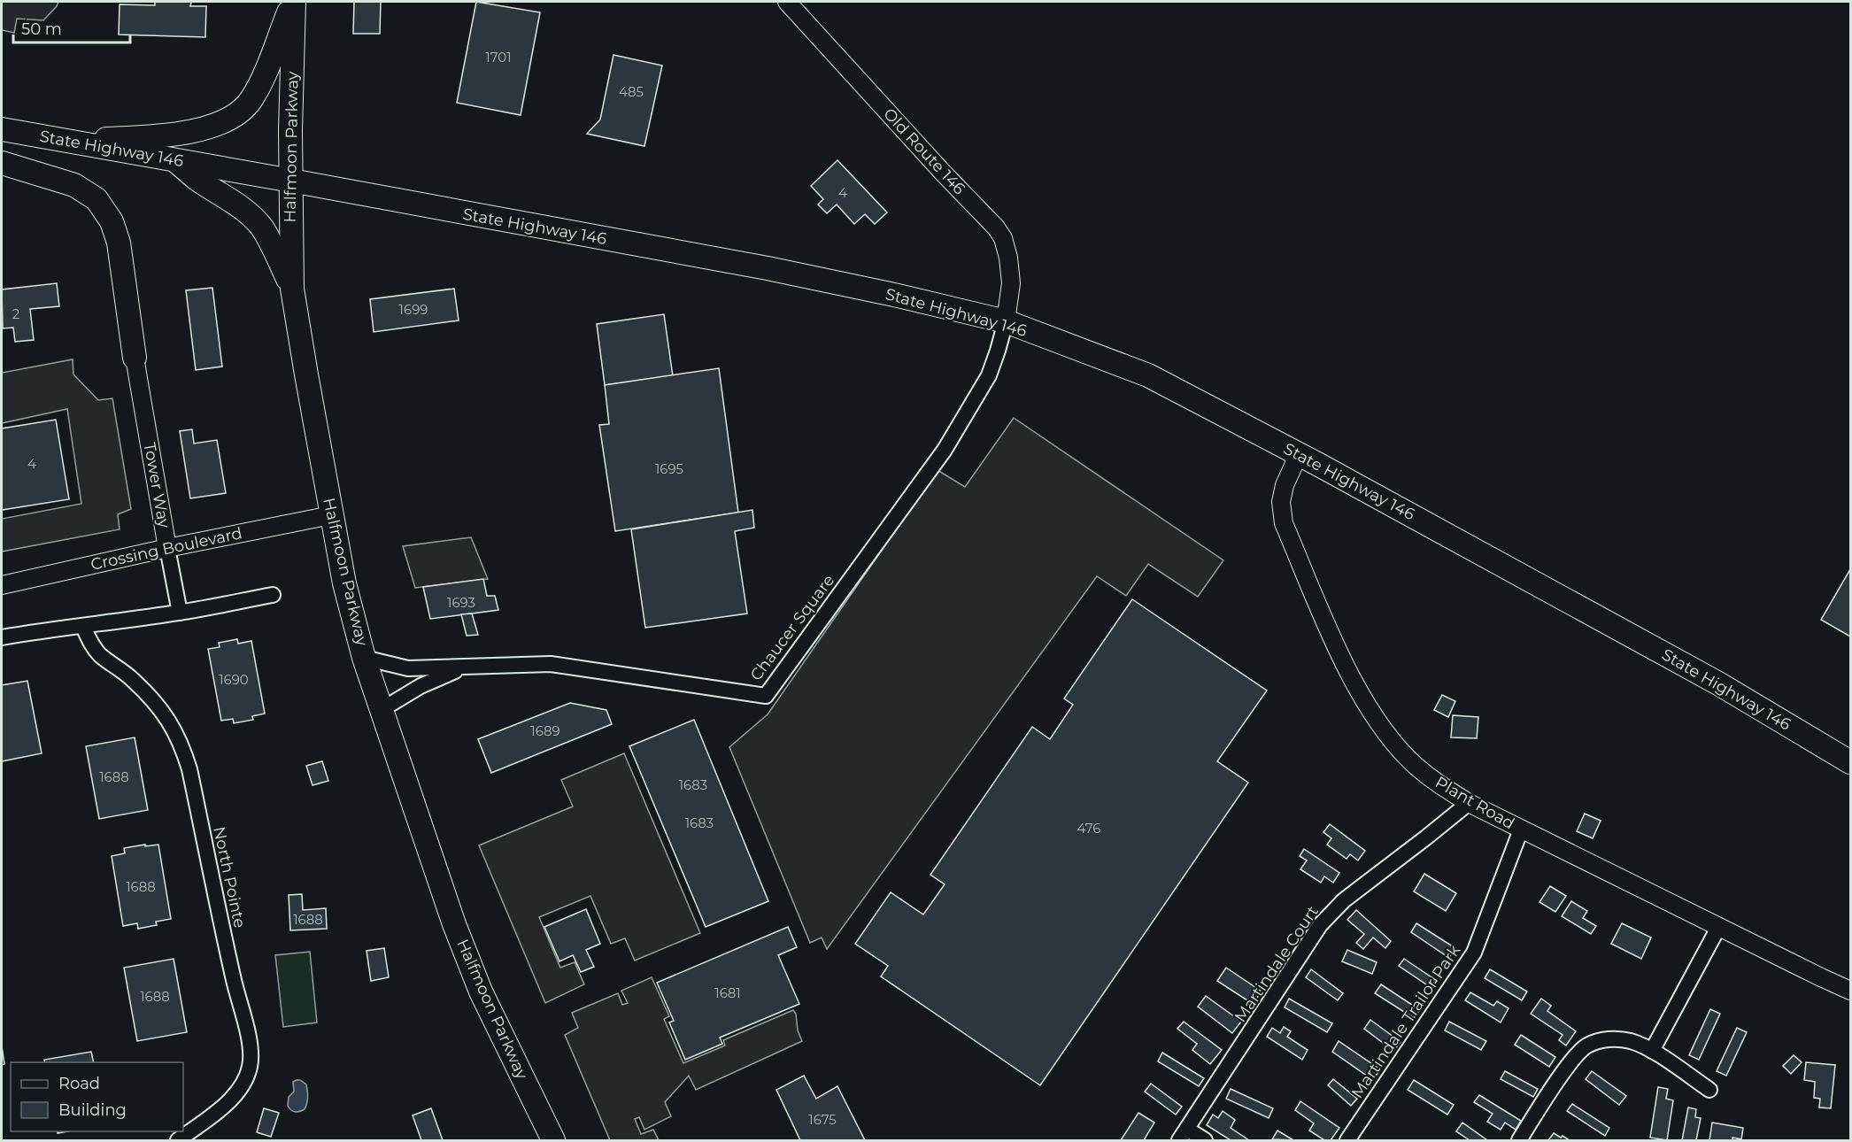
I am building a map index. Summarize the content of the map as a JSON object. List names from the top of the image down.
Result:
{
  "streets": {
    "main road": ["Halfmoon Parkway", "State Highway 146"],
    "street": [
      "Old Route 146",
      "Tower Way",
      "Crossing Boulevard",
      "Chaucer Square",
      "Plant Road",
      "North Pointe",
      "Martindale Court",
      "Martindale Trailor Park"
    ]
  },
  "crossings": [
    ["Halfmoon Parkway", "State Highway 146"],
    ["Halfmoon Parkway", "Crossing Boulevard"],
    ["Halfmoon Parkway", "Chaucer Square"],
    ["State Highway 146", "Old Route 146"],
    ["State Highway 146", "Chaucer Square"],
    ["State Highway 146", "Plant Road"],
    ["Old Route 146", "Chaucer Square"],
    ["Tower Way", "Crossing Boulevard"],
    ["Plant Road", "Martindale Court"],
    ["Plant Road", "Martindale Trailor Park"]
  ],
  "house_numbers": [
    "1701",
    "485",
    "4",
    "1699",
    "2",
    "4",
    "1695",
    "1693",
    "1690",
    "1689",
    "1688",
    "1683",
    "1683",
    "476",
    "1688",
    "1688",
    "1681",
    "1688",
    "1675"
  ],
  "legend": ["Road", "Building"],
  "scale_bar": "50 m"
}
